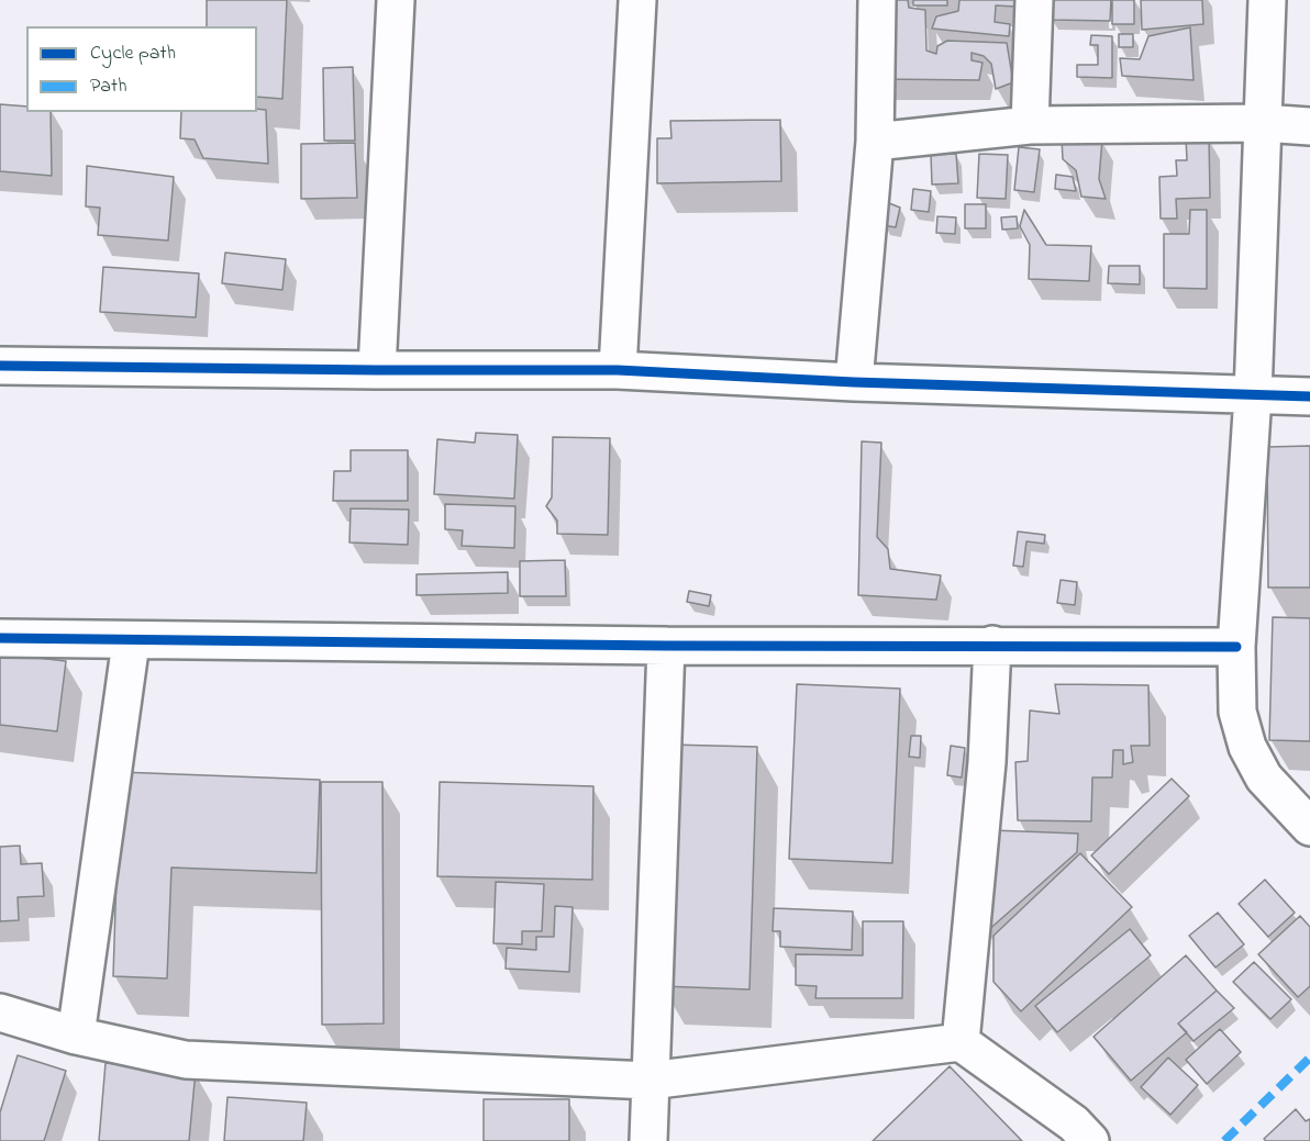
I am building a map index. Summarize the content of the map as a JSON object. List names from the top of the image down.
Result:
{
  "legend": ["Cycle path", "Path"]
}
